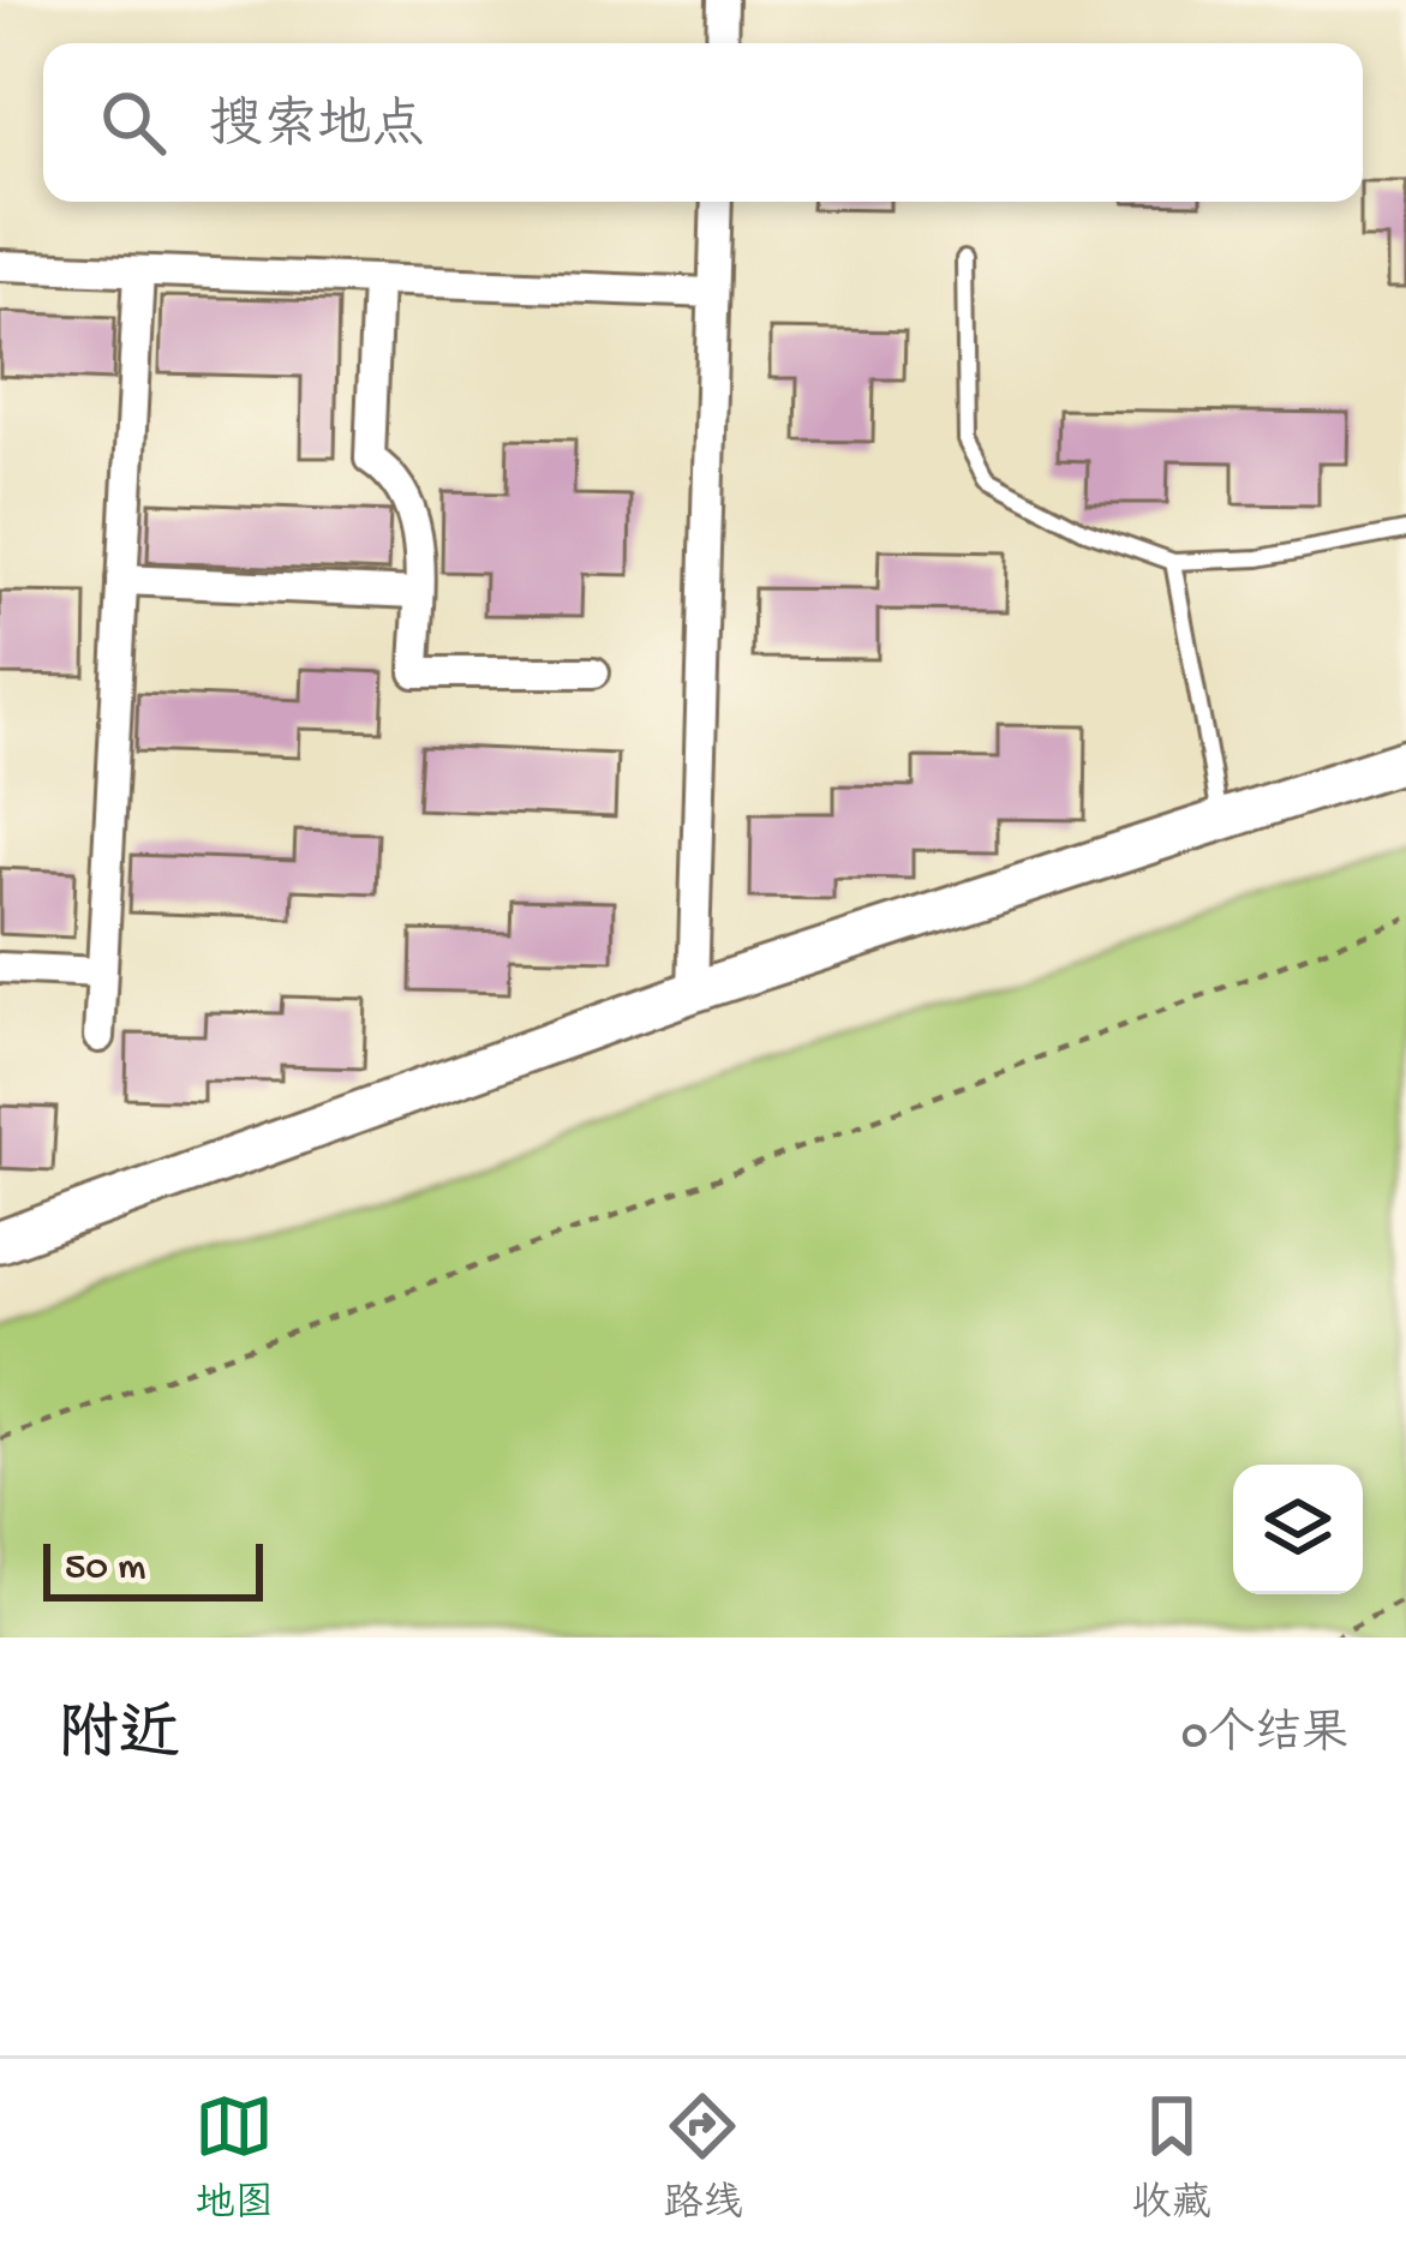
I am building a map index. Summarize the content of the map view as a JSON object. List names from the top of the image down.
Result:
{
  "scale_bar": "50 m",
  "page": {
    "search": "搜索地点",
    "scale": "50 m",
    "heading": ["附近", "0个结果"],
    "nav": ["地图", "路线", "收藏"]
  }
}
